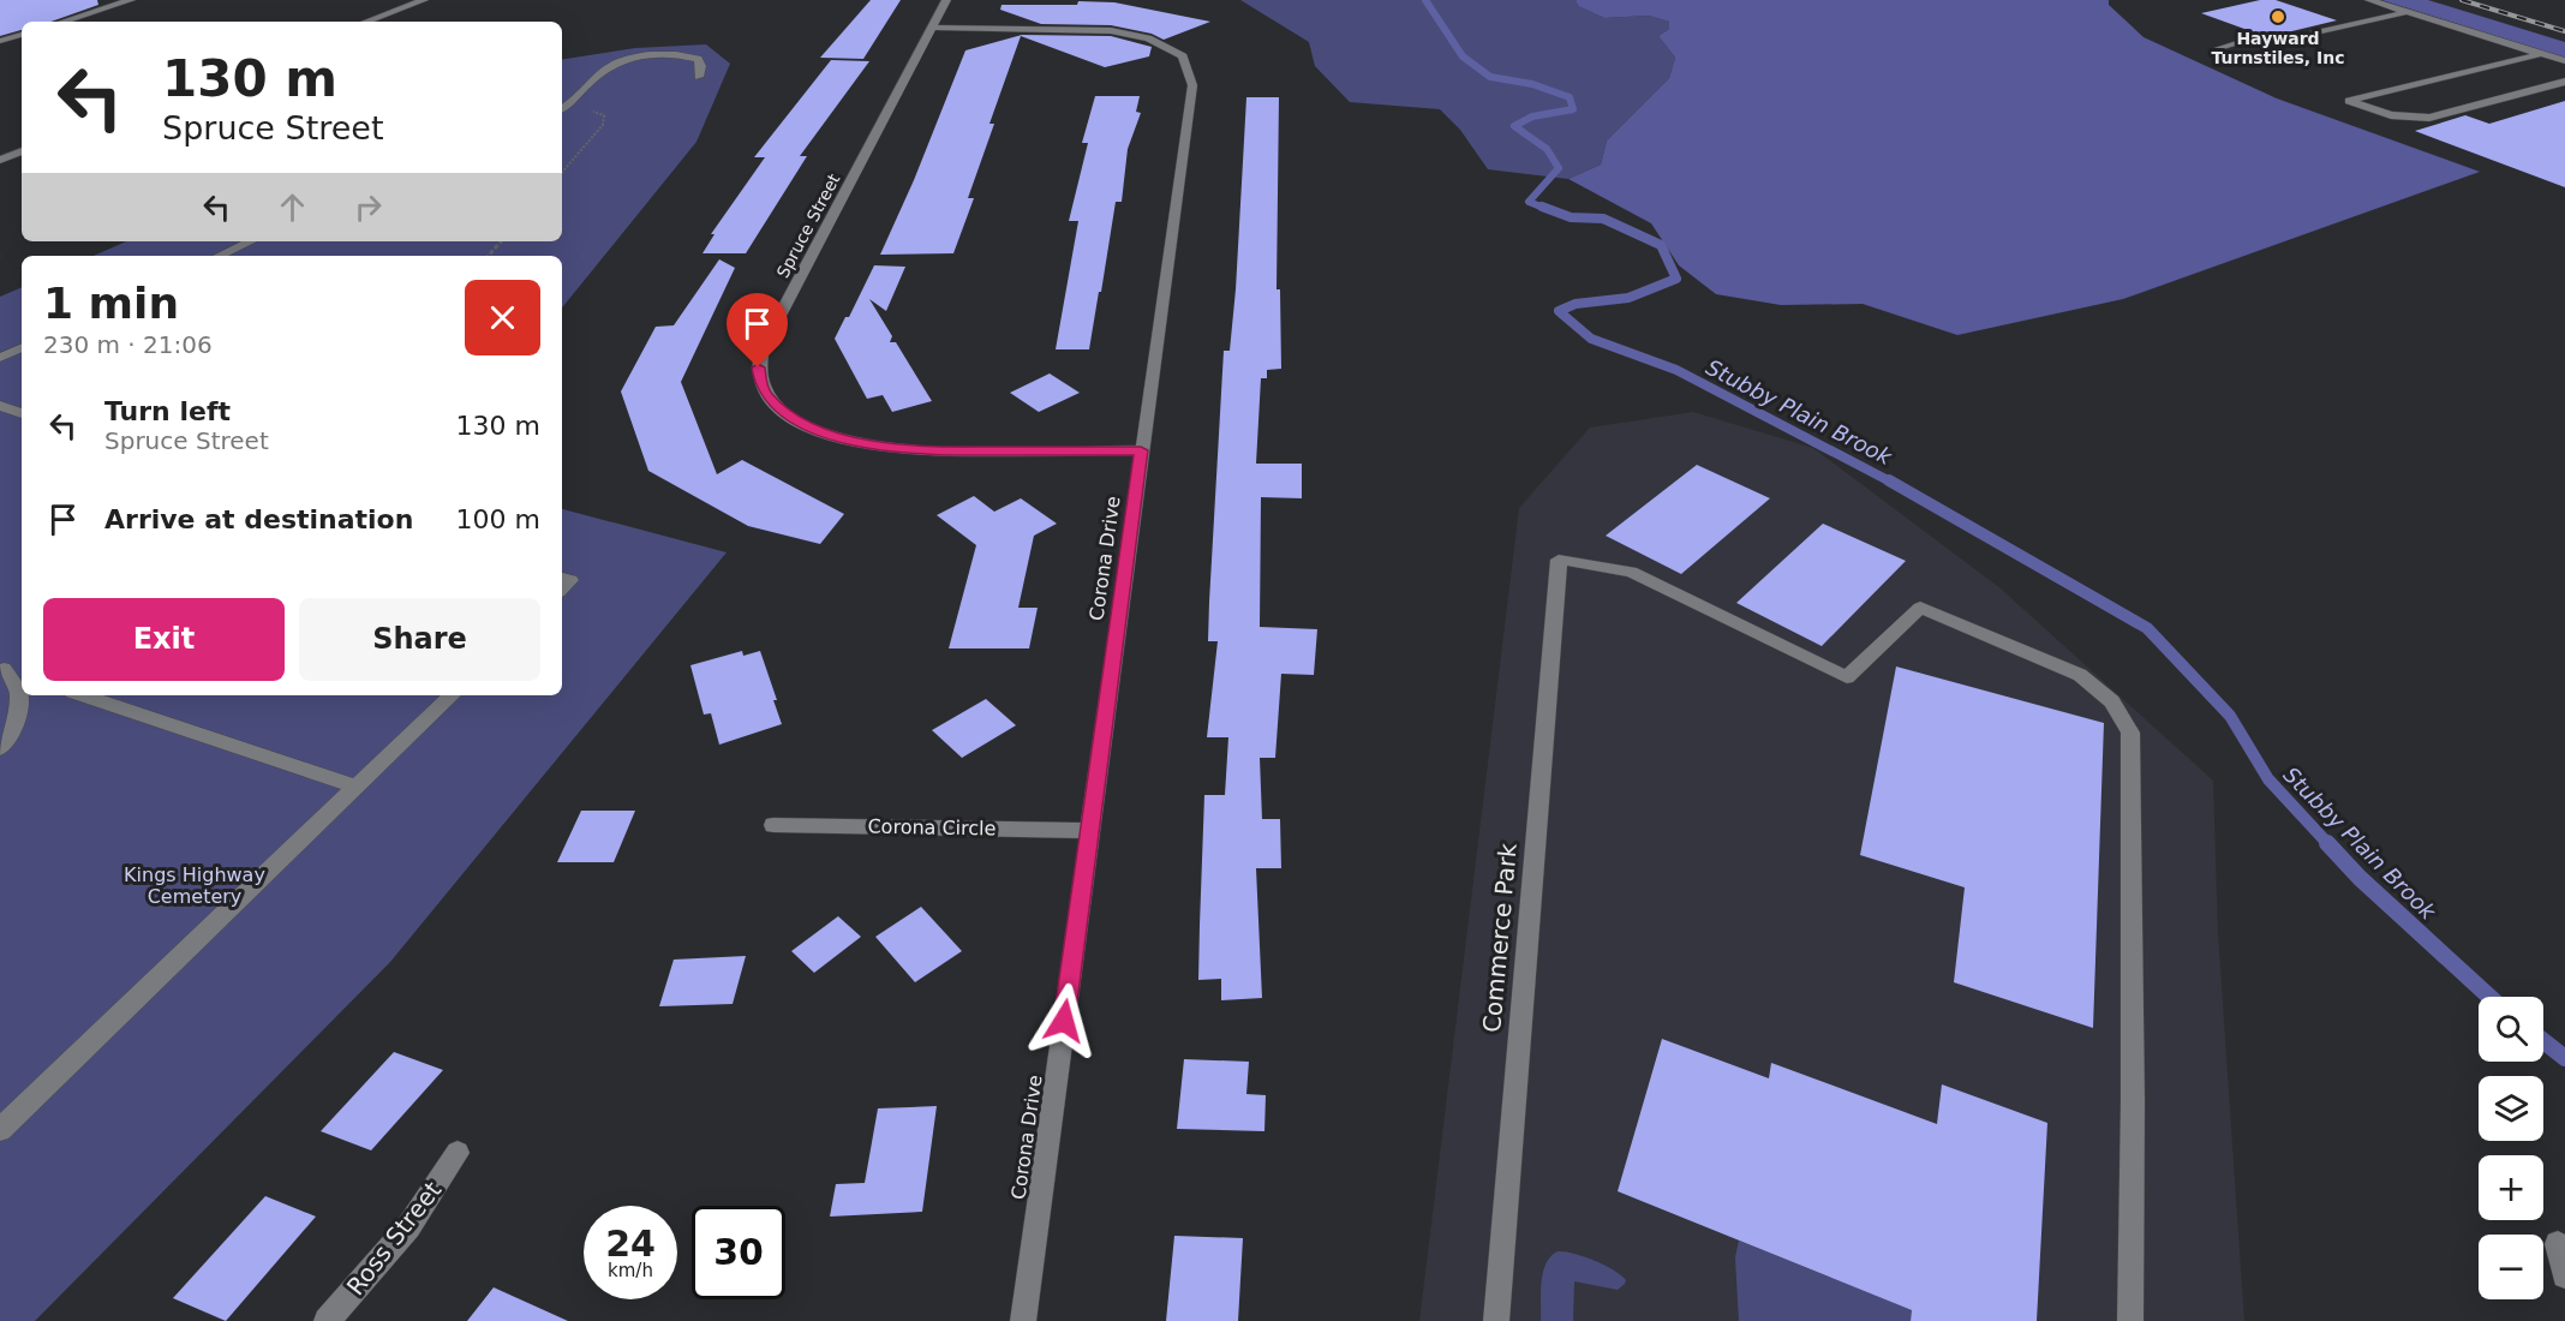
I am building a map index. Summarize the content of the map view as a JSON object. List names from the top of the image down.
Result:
{
  "streets": {
    "street": [
      "Spruce Street",
      "Corona Drive",
      "Corona Circle",
      "Commerce Park",
      "Ross Street"
    ]
  },
  "crossings": [
    ["Spruce Street", "Corona Drive"],
    ["Corona Drive", "Corona Circle"]
  ],
  "water": ["Stubby Plain Brook"],
  "parks": ["Kings Highway Cemetery"],
  "places": ["Hayward Turnstiles, Inc"],
  "page": {
    "turn": ["130 m", "Spruce Street"],
    "heading": ["1 min", "230 m · 21:06"],
    "list": [
      {
        "name": "Turn left",
        "note": "Spruce Street",
        "value": "130 m"
      },
      {
        "name": "Arrive at destination",
        "value": "100 m"
      }
    ],
    "buttons": ["Exit", "Share"],
    "map_buttons": ["+", "−"],
    "speed": "24 km/h",
    "limit": "30"
  }
}
